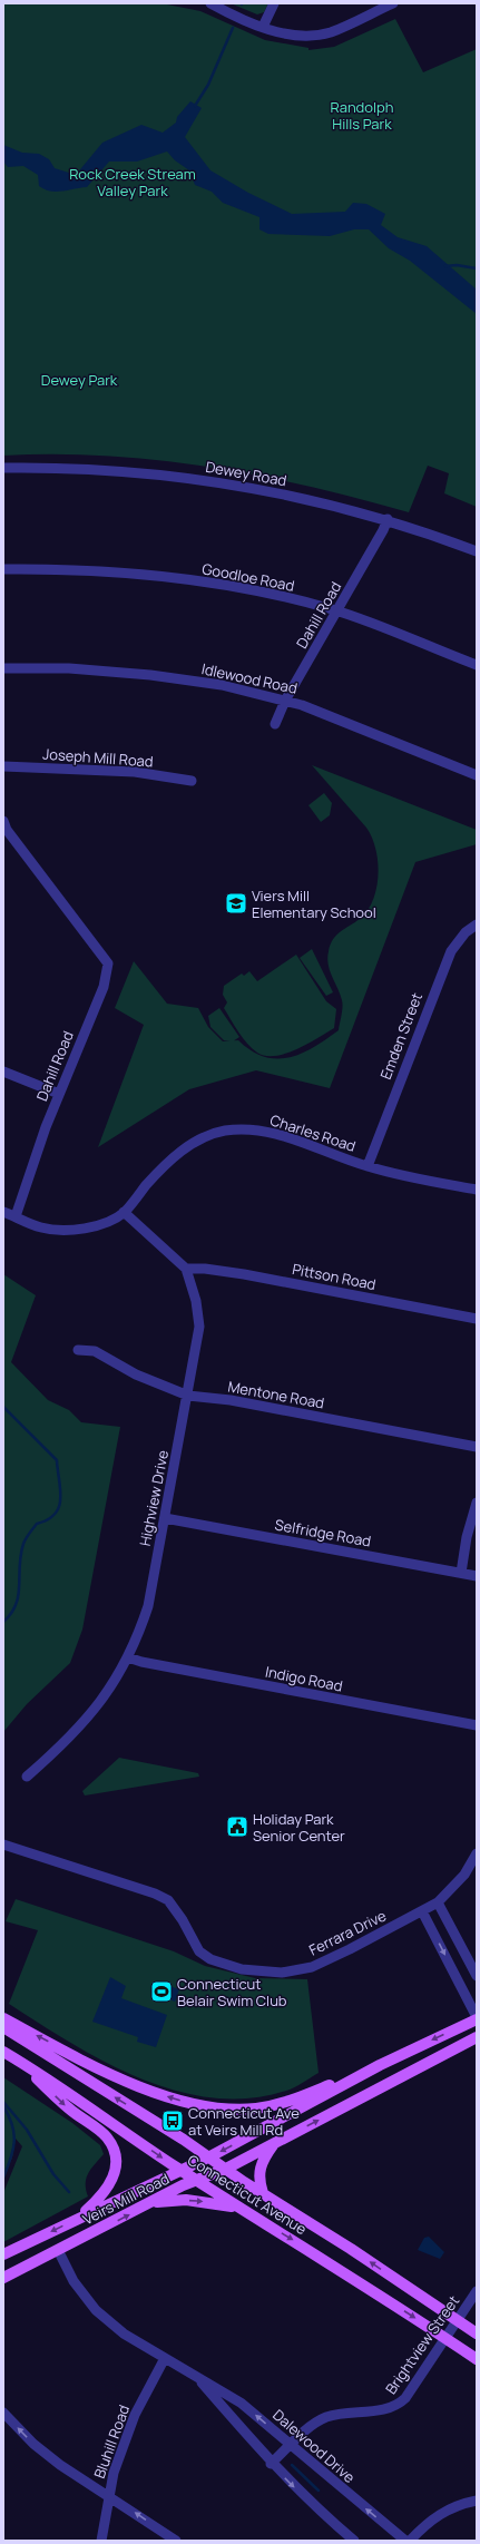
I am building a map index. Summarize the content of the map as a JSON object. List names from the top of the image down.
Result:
{
  "streets": {
    "main road": ["Connecticut Avenue", "Veirs Mill Road"],
    "street": [
      "Dewey Road",
      "Goodloe Road",
      "Dahill Road",
      "Idlewood Road",
      "Joseph Mill Road",
      "Emden Street",
      "Charles Road",
      "Pittson Road",
      "Mentone Road",
      "Highview Drive",
      "Selfridge Road",
      "Indigo Road",
      "Ferrara Drive",
      "Brightview Street",
      "Bluhill Road",
      "Dalewood Drive"
    ]
  },
  "crossings": [
    ["Dewey Road", "Dahill Road"],
    ["Goodloe Road", "Dahill Road"],
    ["Dahill Road", "Idlewood Road"],
    ["Dahill Road", "Charles Road"],
    ["Emden Street", "Charles Road"],
    ["Pittson Road", "Highview Drive"],
    ["Mentone Road", "Highview Drive"],
    ["Highview Drive", "Selfridge Road"],
    ["Highview Drive", "Indigo Road"],
    ["Connecticut Avenue", "Veirs Mill Road"],
    ["Connecticut Avenue", "Brightview Street"],
    ["Veirs Mill Road", "Dalewood Drive"],
    ["Brightview Street", "Dalewood Drive"],
    ["Bluhill Road", "Dalewood Drive"]
  ],
  "parks": ["Randolph Hills Park", "Rock Creek Stream Valley Park", "Dewey Park"],
  "places": {
    "school or university": ["Viers Mill Elementary School"],
    "public building": ["Holiday Park Senior Center"],
    "sports": ["Connecticut Belair Swim Club"],
    "bus stop": ["Connecticut Ave at Veirs Mill Rd"]
  }
}
